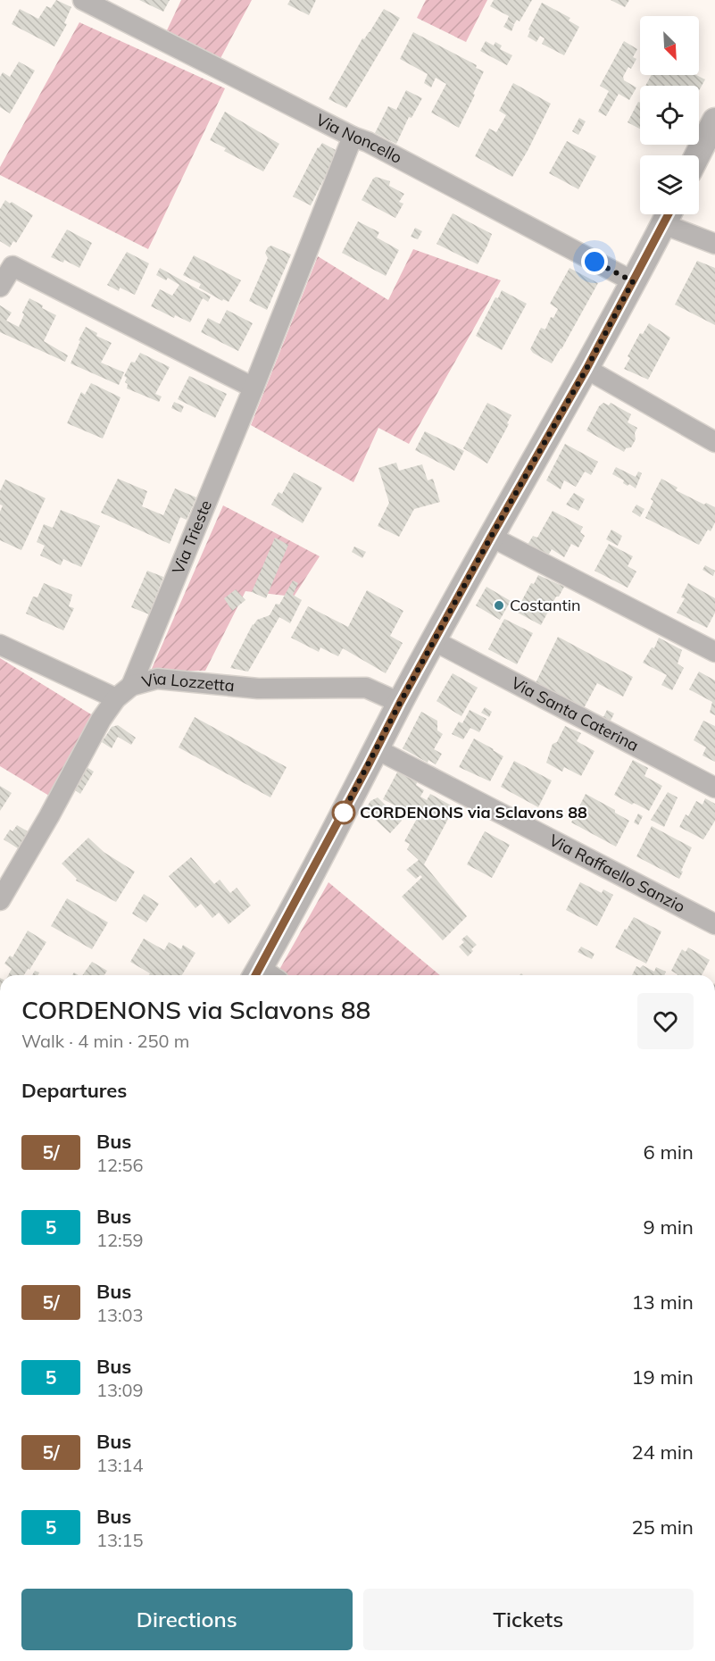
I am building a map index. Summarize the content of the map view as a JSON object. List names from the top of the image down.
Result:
{
  "streets": {
    "street": [
      "Via Noncello",
      "Via Trieste",
      "Via Lozzetta",
      "Via Santa Caterina",
      "Via Raffaello Sanzio"
    ]
  },
  "crossings": [
    ["Via Noncello", "Via Trieste"],
    ["Via Trieste", "Via Lozzetta"]
  ],
  "places": ["Costantin", "CORDENONS via Sclavons 88"],
  "lines": ["bus line 5/"],
  "north": "bottom right",
  "page": {
    "heading": [
      ["CORDENONS via Sclavons 88", "Walk · 4 min · 250 m"],
      "Departures"
    ],
    "list": [
      {
        "mark": "5/",
        "name": "Bus",
        "note": "12:56",
        "value": "6 min"
      },
      {
        "mark": "5",
        "name": "Bus",
        "note": "12:59",
        "value": "9 min"
      },
      {
        "mark": "5/",
        "name": "Bus",
        "note": "13:03",
        "value": "13 min"
      },
      {
        "mark": "5",
        "name": "Bus",
        "note": "13:09",
        "value": "19 min"
      },
      {
        "mark": "5/",
        "name": "Bus",
        "note": "13:14",
        "value": "24 min"
      },
      {
        "mark": "5",
        "name": "Bus",
        "note": "13:15",
        "value": "25 min"
      }
    ],
    "buttons": ["Directions", "Tickets"]
  }
}
